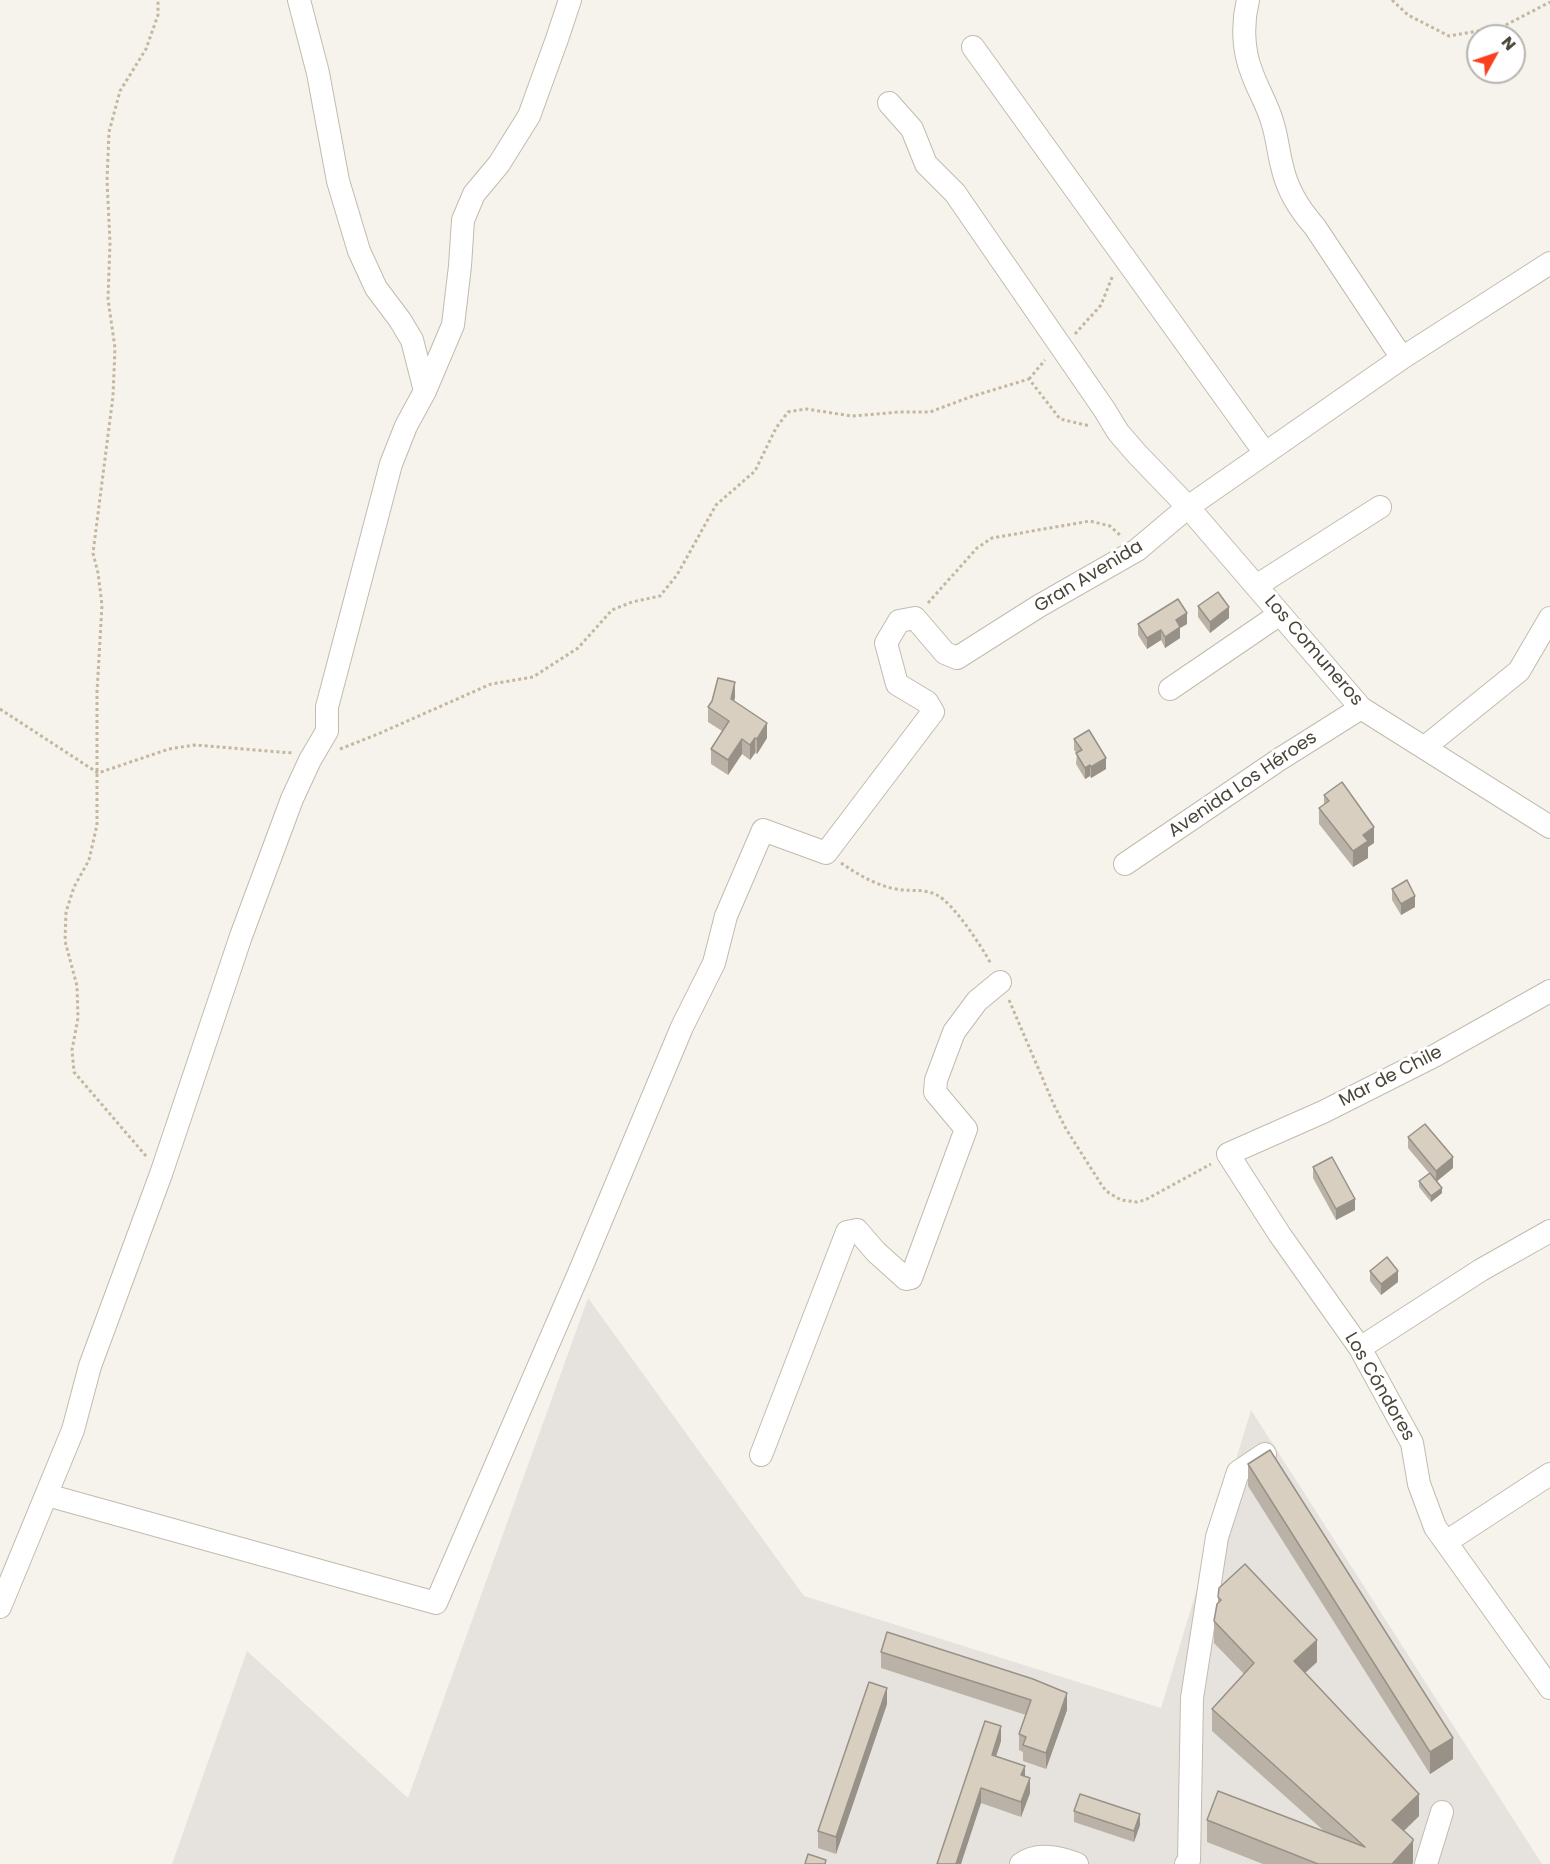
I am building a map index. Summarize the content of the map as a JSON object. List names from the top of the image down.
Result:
{
  "streets": {
    "street": [
      "Gran Avenida",
      "Los Comuneros",
      "Avenida Los Héroes",
      "Mar de Chile",
      "Los Cóndores"
    ]
  },
  "crossings": [
    ["Gran Avenida", "Los Comuneros"],
    ["Los Comuneros", "Avenida Los Héroes"],
    ["Mar de Chile", "Los Cóndores"]
  ],
  "north": "top right"
}
